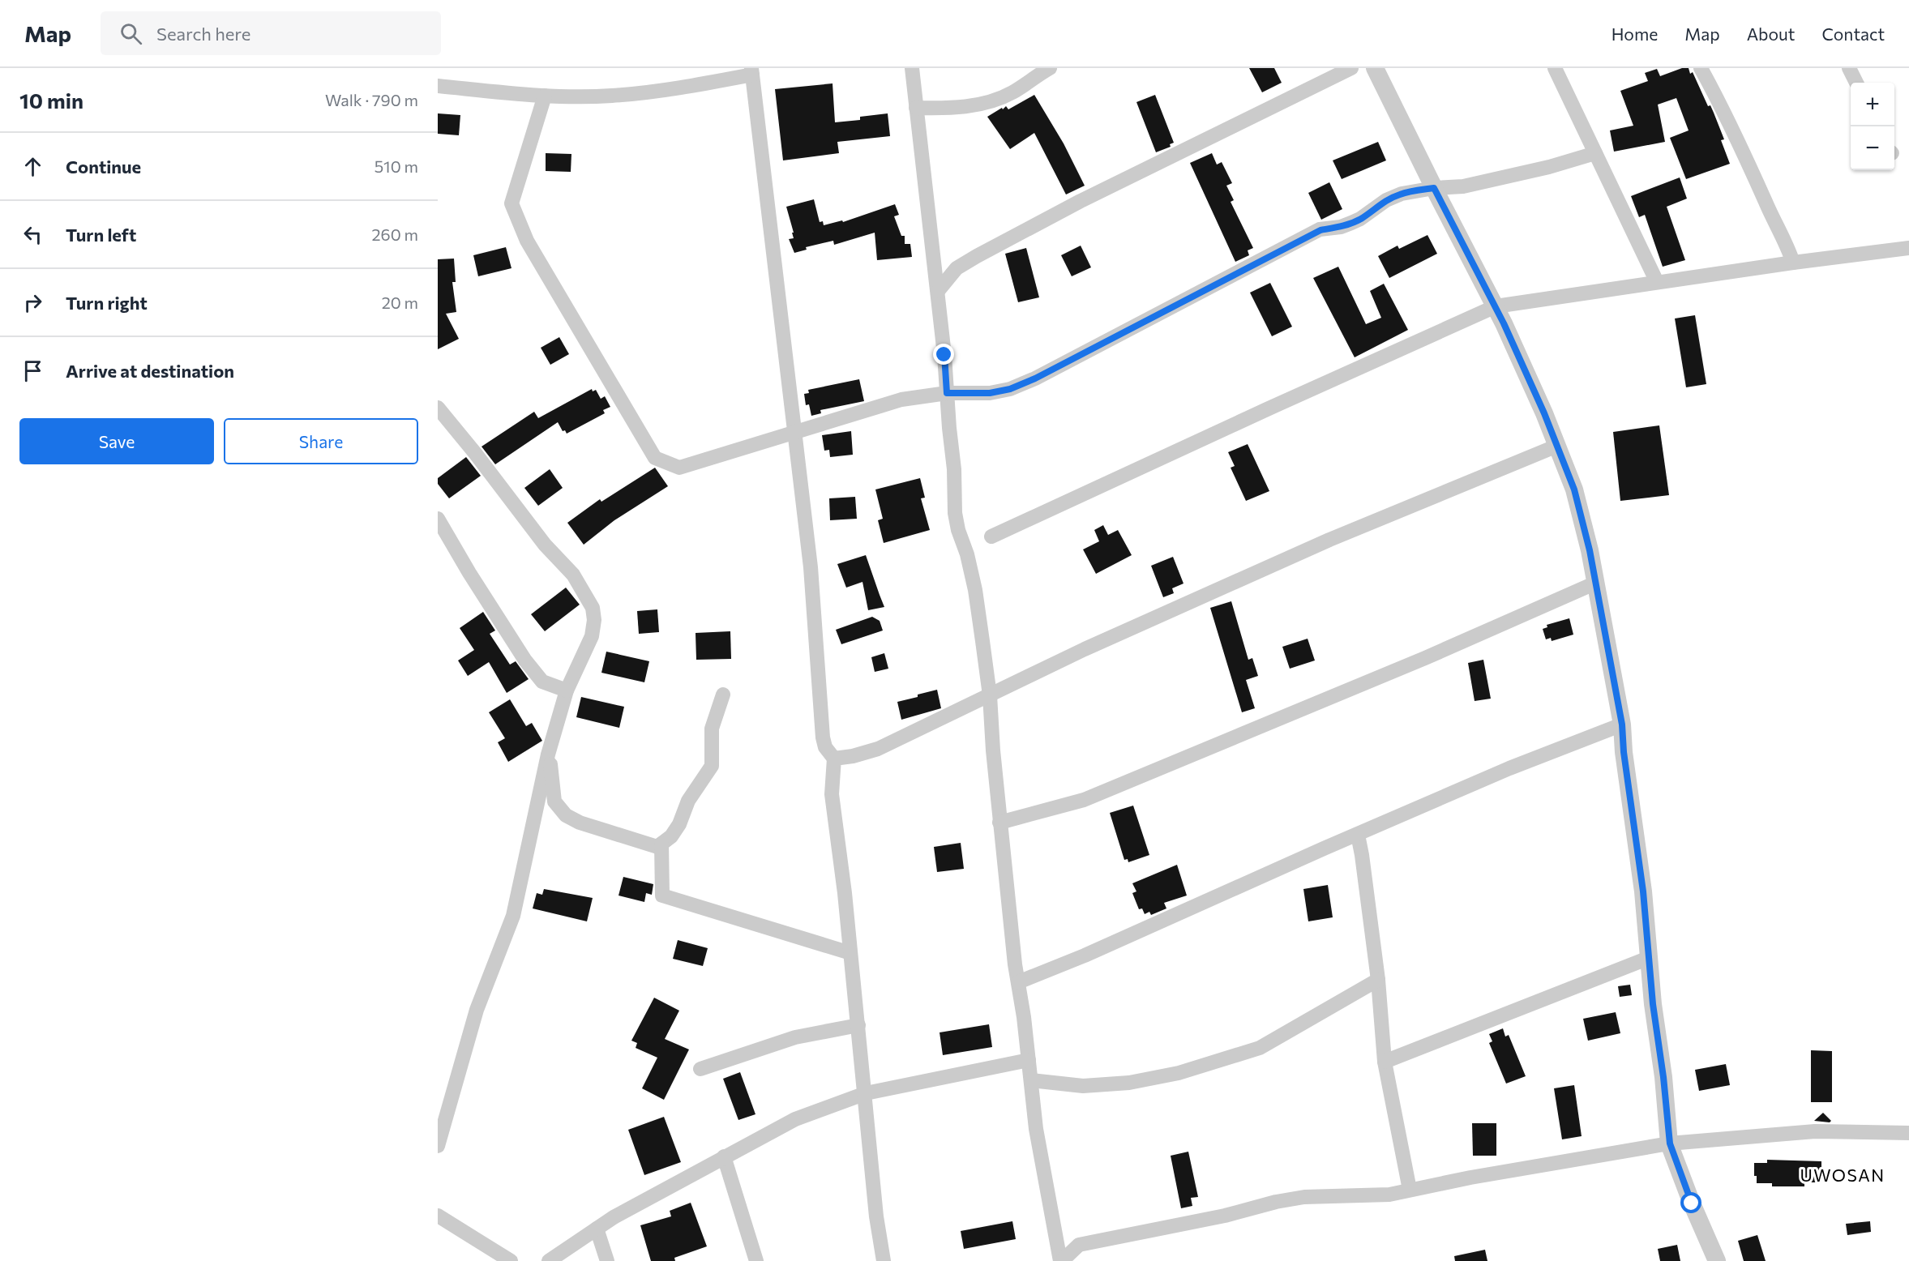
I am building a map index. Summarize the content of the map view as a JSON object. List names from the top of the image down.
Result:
{
  "districts": ["UWOSAN"],
  "page": {
    "header": "Map",
    "search": "Search here",
    "nav": [
      "Home",
      "Map",
      "About",
      "Contact"
    ],
    "heading": ["10 min", "Walk · 790 m"],
    "map_buttons": ["+", "−"],
    "list": [
      ["Continue", "510 m"],
      ["Turn left", "260 m"],
      ["Turn right", "20 m"],
      "Arrive at destination"
    ],
    "buttons": ["Save", "Share"]
  }
}
